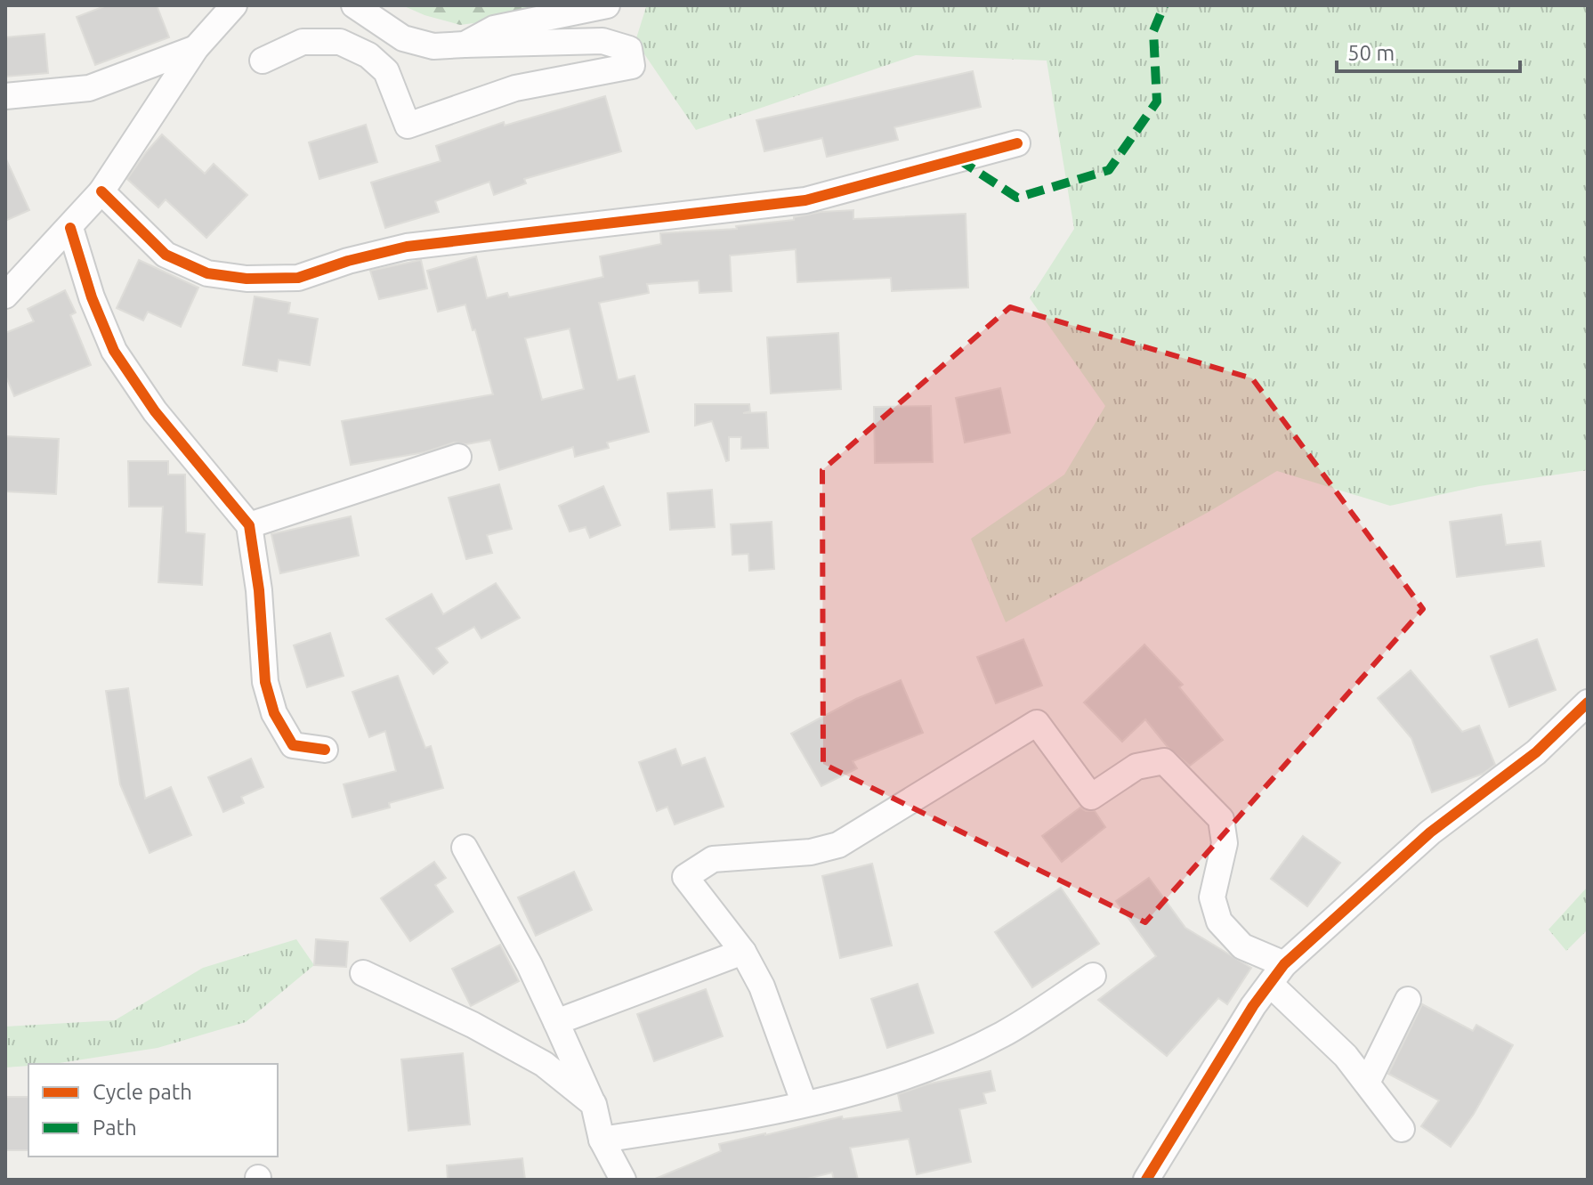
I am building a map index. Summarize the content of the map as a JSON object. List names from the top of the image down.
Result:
{
  "legend": ["Cycle path", "Path"],
  "scale_bar": "50 m"
}
